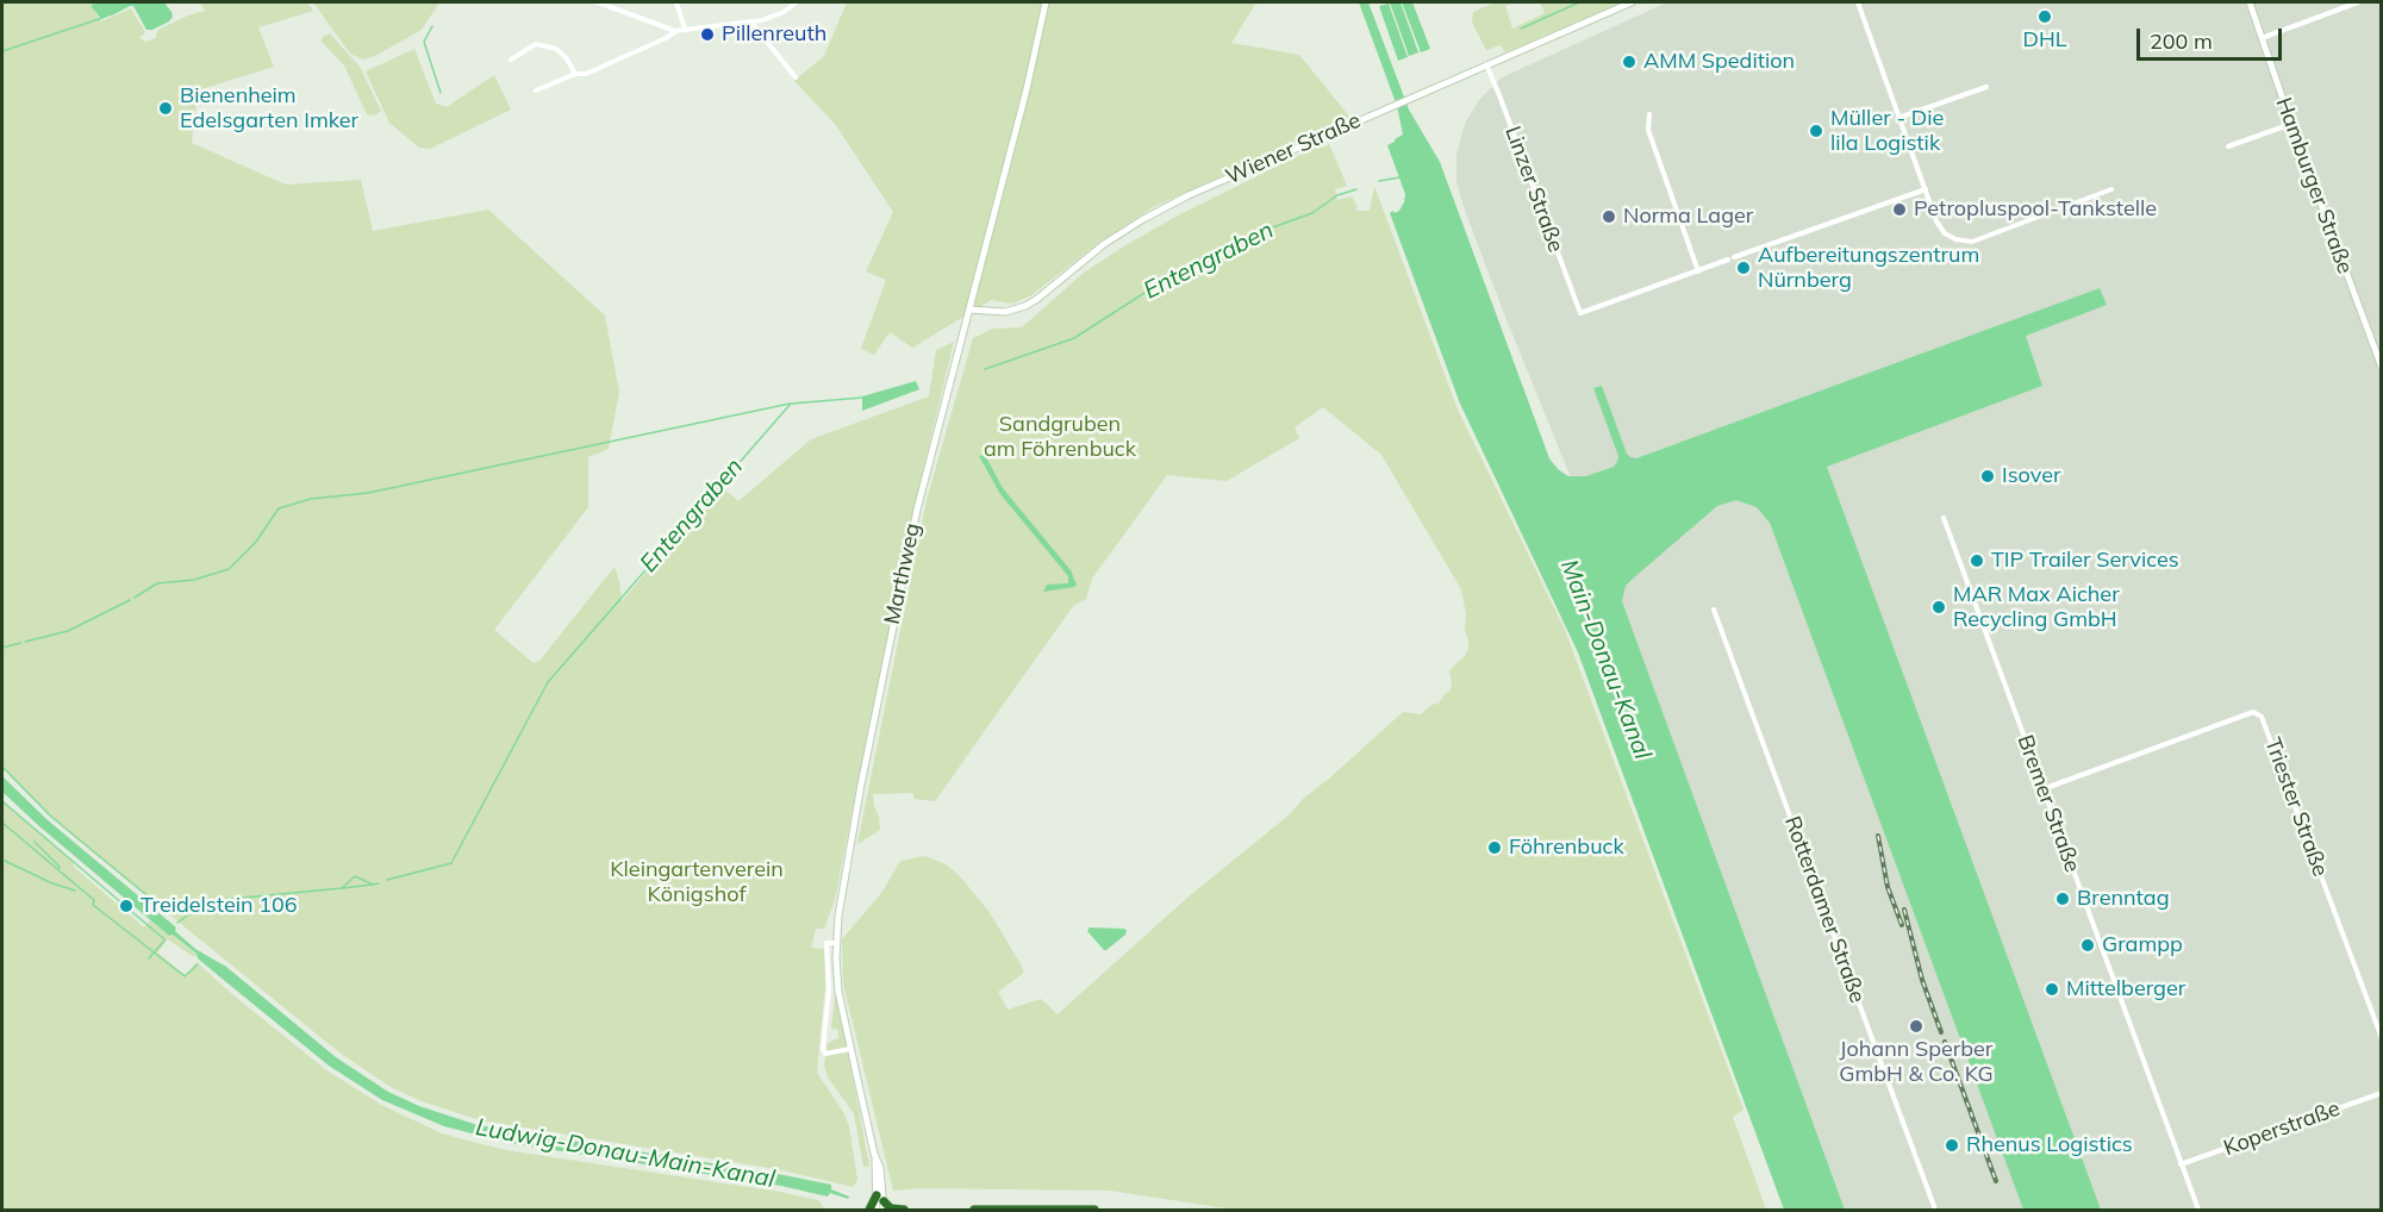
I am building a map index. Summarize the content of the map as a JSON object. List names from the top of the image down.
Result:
{
  "streets": {
    "main road": ["Wiener Straße", "Hamburger Straße", "Marthweg"],
    "street": [
      "Linzer Straße",
      "Bremer Straße",
      "Triester Straße",
      "Rotterdamer Straße",
      "Koperstraße"
    ]
  },
  "crossings": [
    ["Wiener Straße", "Linzer Straße"],
    ["Wiener Straße", "Marthweg"],
    ["Bremer Straße", "Triester Straße"],
    ["Bremer Straße", "Koperstraße"]
  ],
  "water": ["Entengraben", "Main-Donau-Kanal", "Ludwig-Donau-Main-Kanal"],
  "parks": ["Sandgruben am Föhrenbuck", "Kleingartenverein Königshof"],
  "places": [
    "DHL",
    "Pillenreuth",
    "AMM Spedition",
    "Bienenheim Edelsgarten Imker",
    "Müller - Die lila Logistik",
    "Petropluspool-Tankstelle",
    "Norma Lager",
    "Aufbereitungszentrum Nürnberg",
    "Isover",
    "TIP Trailer Services",
    "MAR Max Aicher Recycling GmbH",
    "Föhrenbuck",
    "Brenntag",
    "Treidelstein 106",
    "Grampp",
    "Mittelberger",
    "Johann Sperber GmbH & Co. KG",
    "Rhenus Logistics"
  ],
  "scale_bar": "200 m"
}
